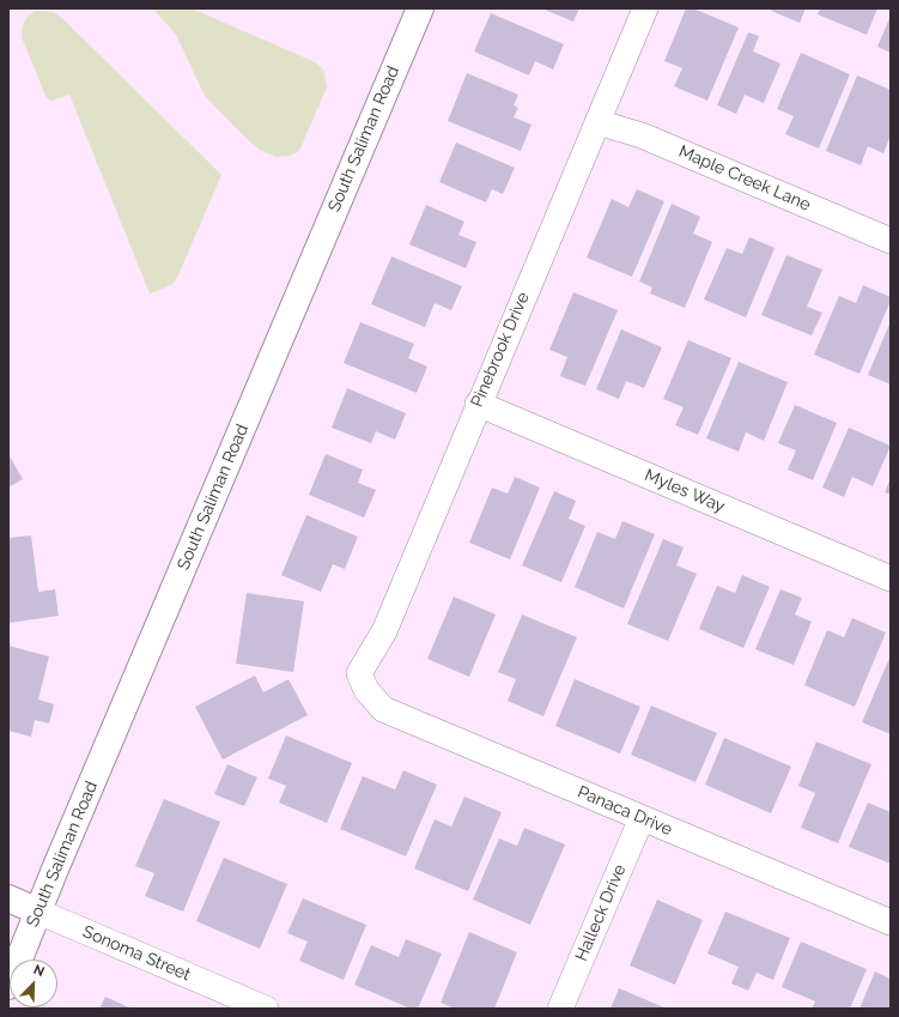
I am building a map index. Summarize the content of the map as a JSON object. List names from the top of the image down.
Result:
{
  "streets": {
    "street": [
      "South Saliman Road",
      "Maple Creek Lane",
      "Pinebrook Drive",
      "Myles Way",
      "Panaca Drive",
      "Halleck Drive",
      "Sonoma Street"
    ]
  },
  "crossings": [
    ["South Saliman Road", "Sonoma Street"],
    ["Maple Creek Lane", "Pinebrook Drive"],
    ["Pinebrook Drive", "Myles Way"],
    ["Pinebrook Drive", "Panaca Drive"],
    ["Panaca Drive", "Halleck Drive"]
  ],
  "north": "top right"
}
